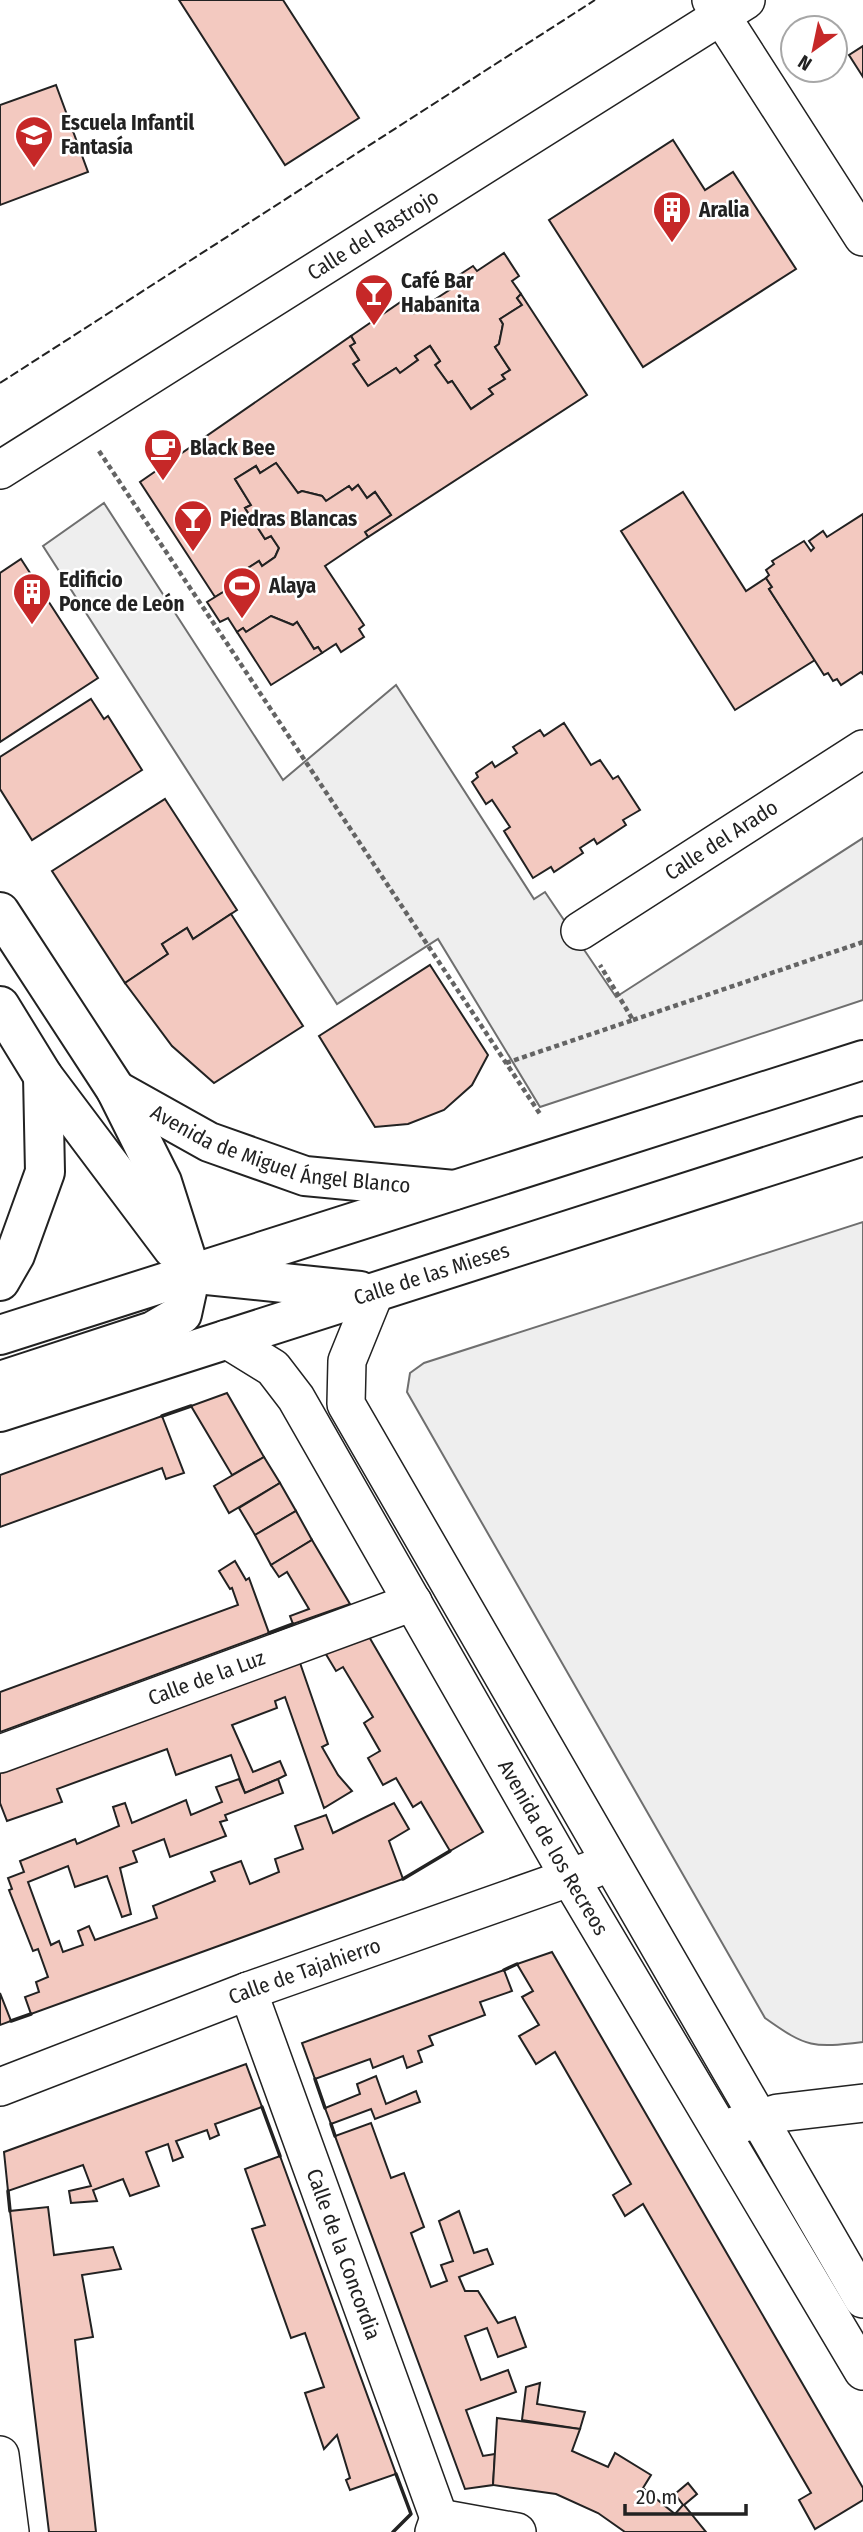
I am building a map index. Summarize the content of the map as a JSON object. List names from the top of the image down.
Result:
{
  "streets": {
    "main road": ["Avenida de Miguel Ángel Blanco", "Calle de las Mieses"],
    "street": [
      "Calle del Rastrojo",
      "Calle del Arado",
      "Calle de la Luz",
      "Avenida de los Recreos",
      "Calle de Tajahierro",
      "Calle de la Concordia"
    ]
  },
  "crossings": [
    ["Calle de las Mieses", "Avenida de los Recreos"],
    ["Calle de la Luz", "Avenida de los Recreos"],
    ["Avenida de los Recreos", "Calle de Tajahierro"],
    ["Calle de Tajahierro", "Calle de la Concordia"]
  ],
  "places": {
    "school or university": ["Escuela Infantil Fantasía"],
    "building": ["Aralia", "Edificio Ponce de León"],
    "bar": ["Café Bar Habanita", "Piedras Blancas"],
    "cafe": ["Black Bee"],
    "sports": ["Alaya"]
  },
  "scale_bar": "20 m",
  "north": "bottom left"
}
